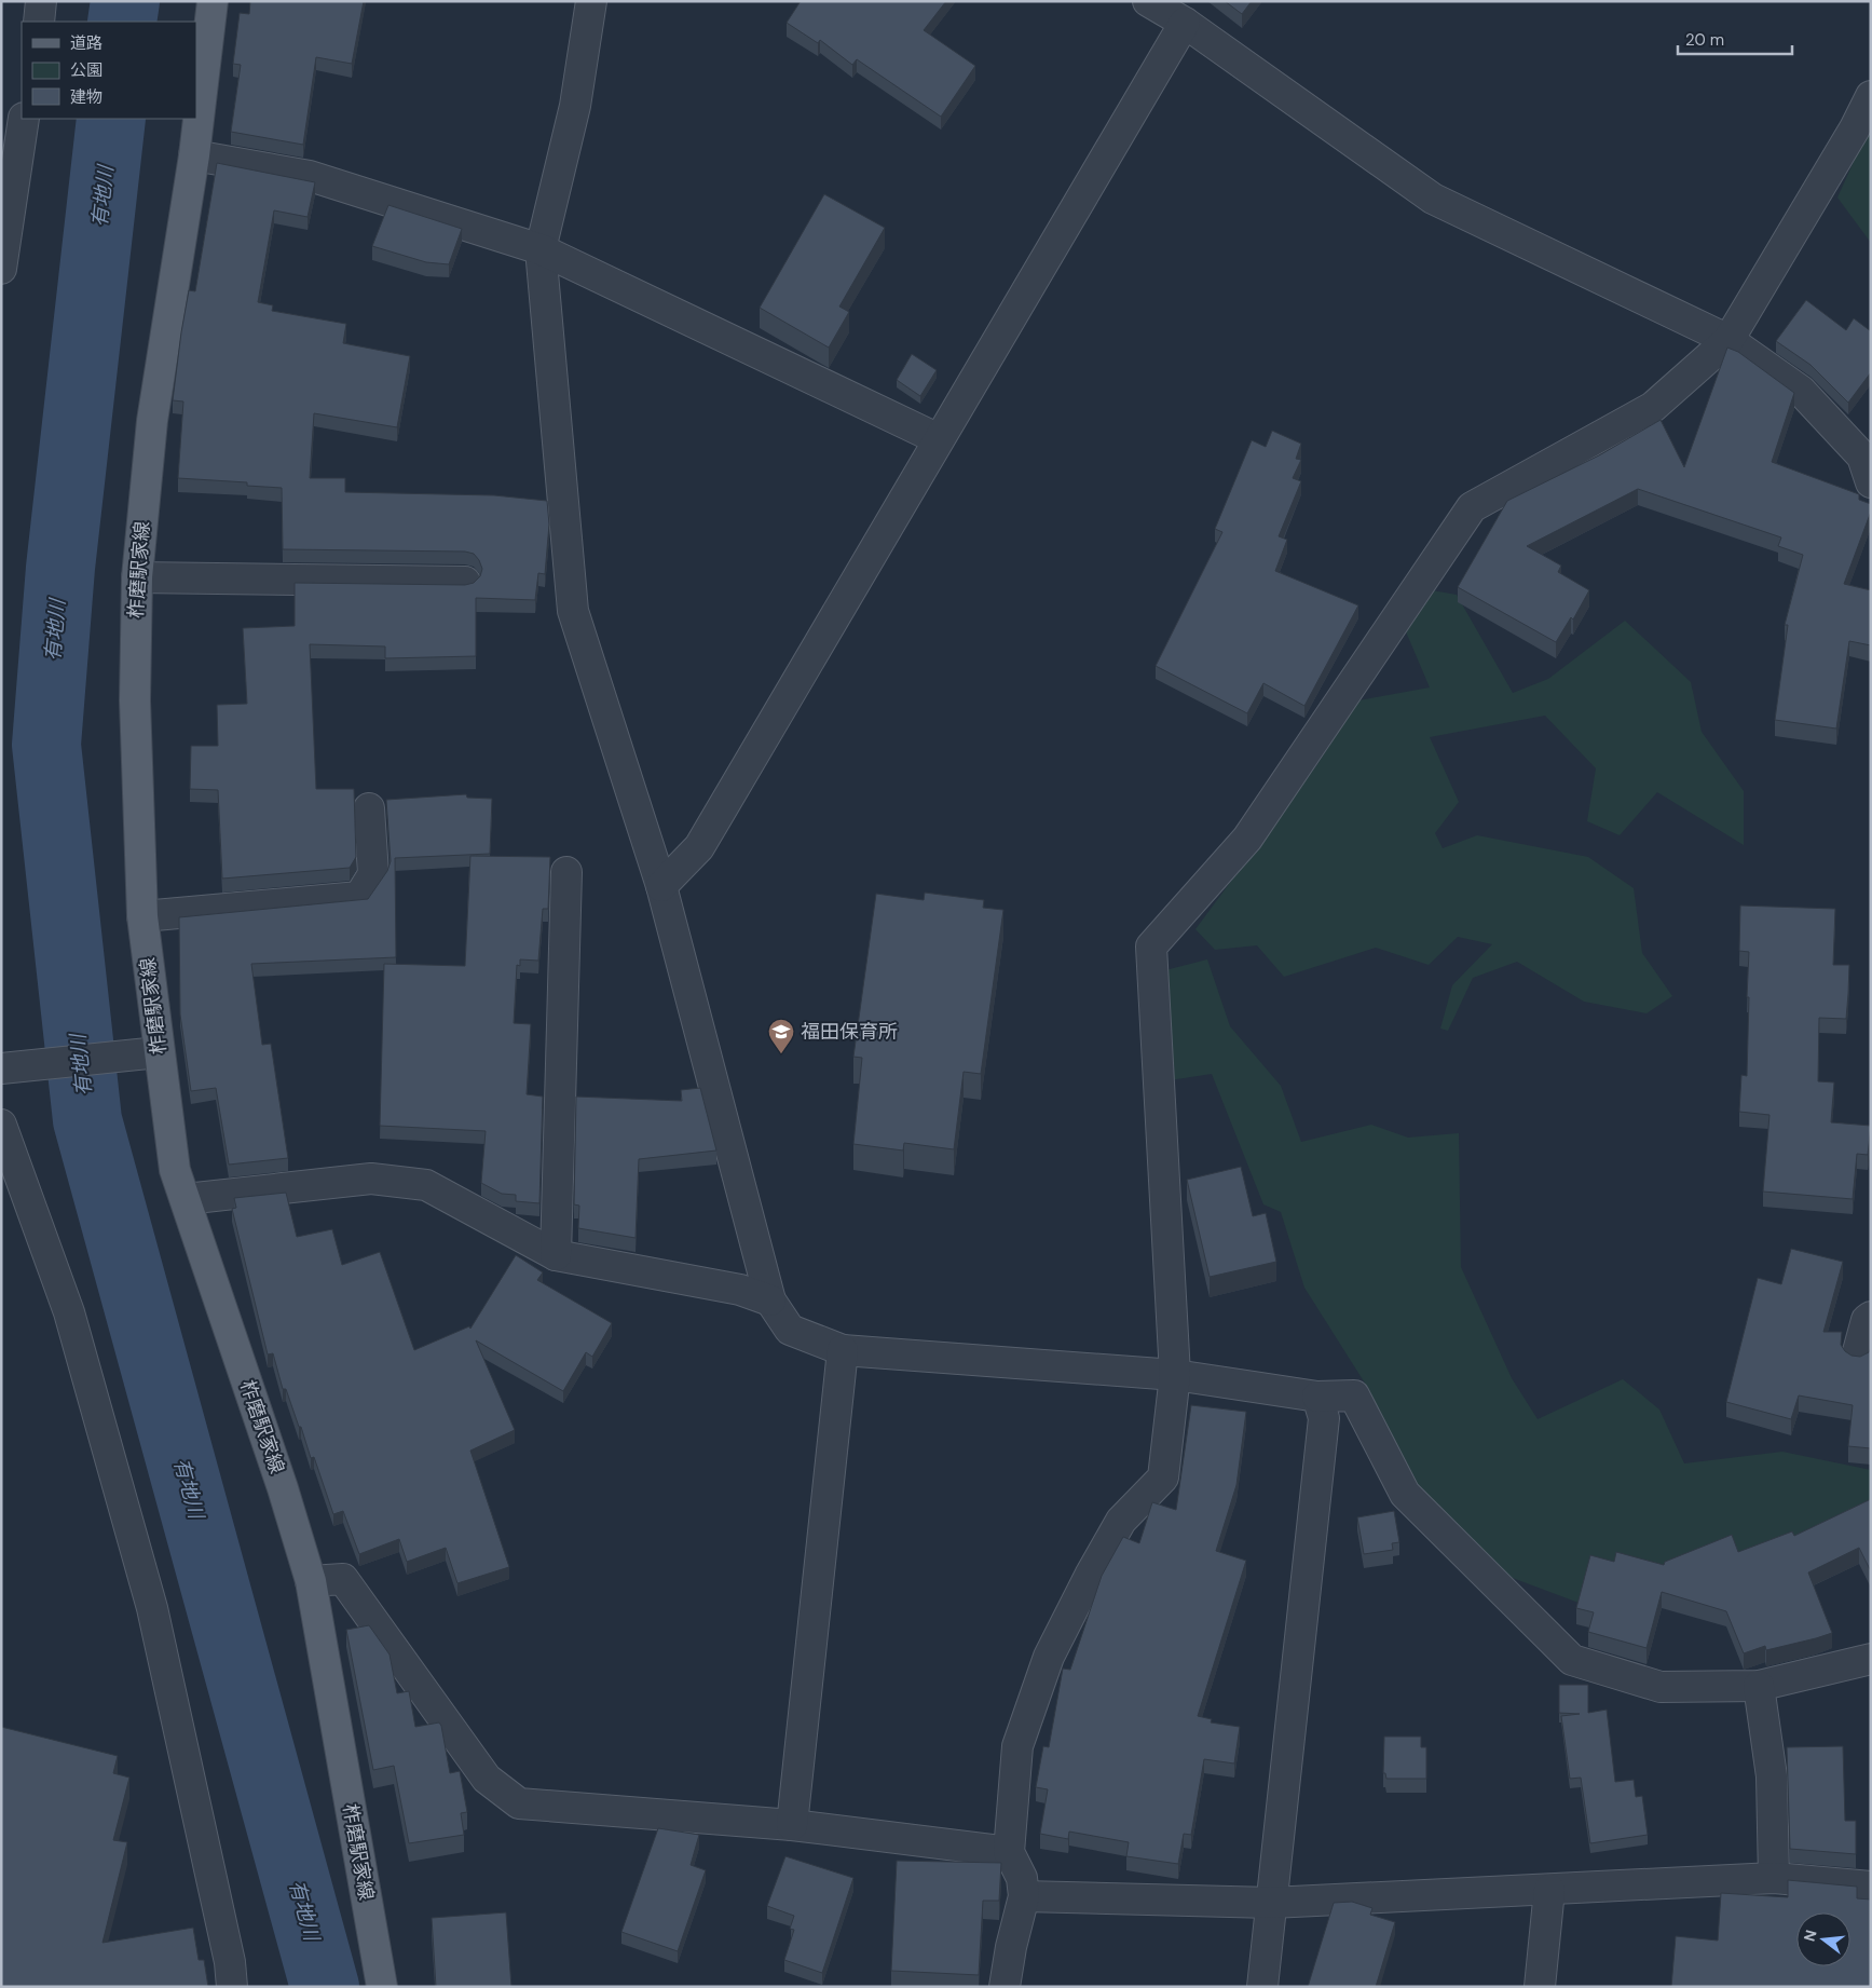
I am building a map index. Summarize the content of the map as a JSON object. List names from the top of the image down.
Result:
{
  "streets": {
    "main road": ["柞磨駅家線"]
  },
  "water": ["有地川"],
  "places": {
    "school or university": ["福田保育所"]
  },
  "legend": ["道路", "公園", "建物"],
  "scale_bar": "20 m",
  "north": "left"
}
